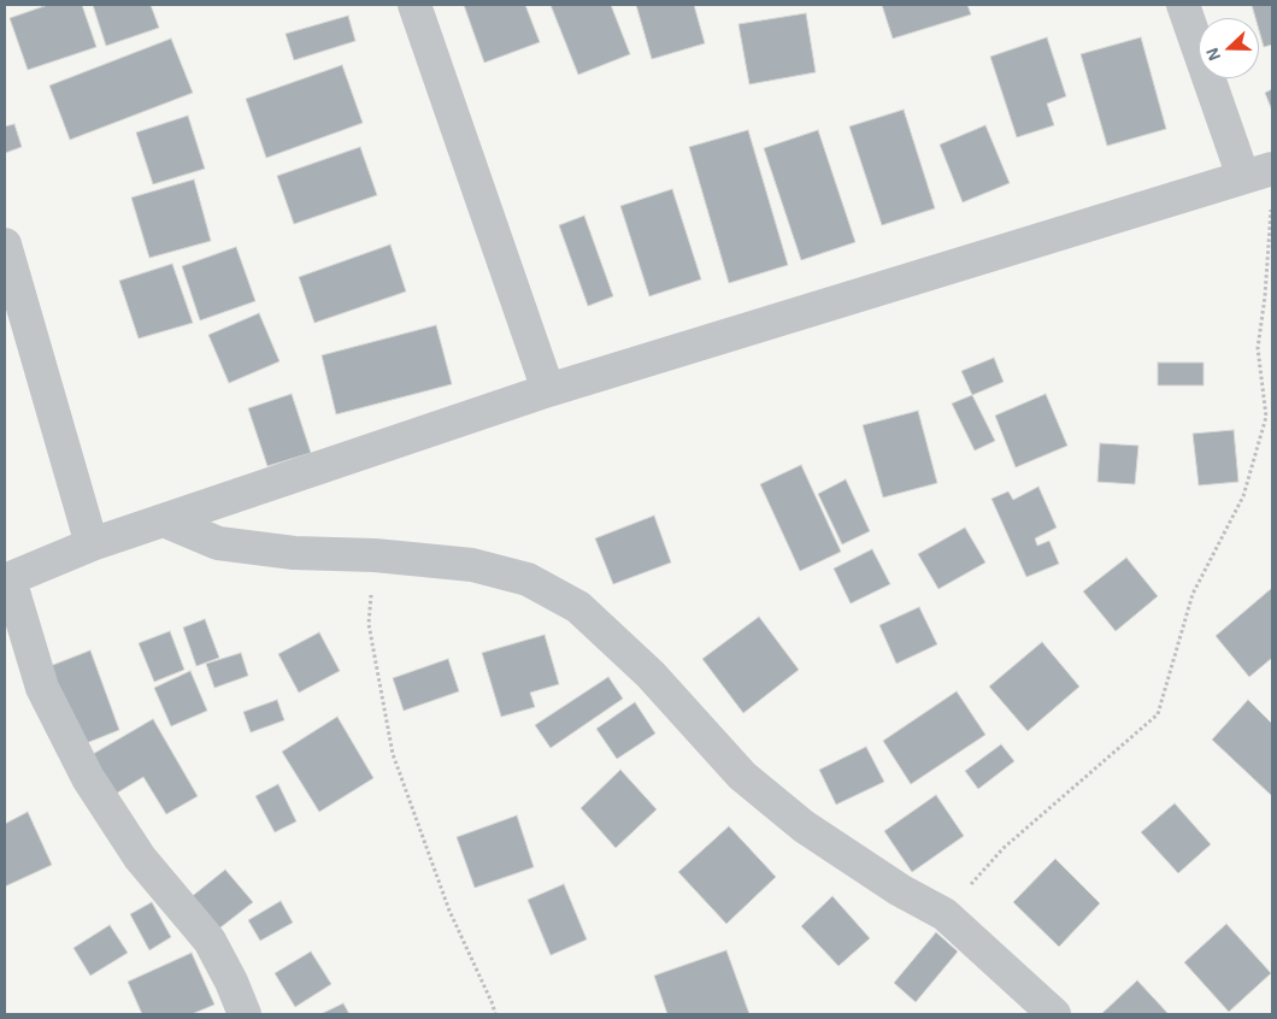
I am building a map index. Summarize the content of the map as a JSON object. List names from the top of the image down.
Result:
{
  "north": "left"
}
